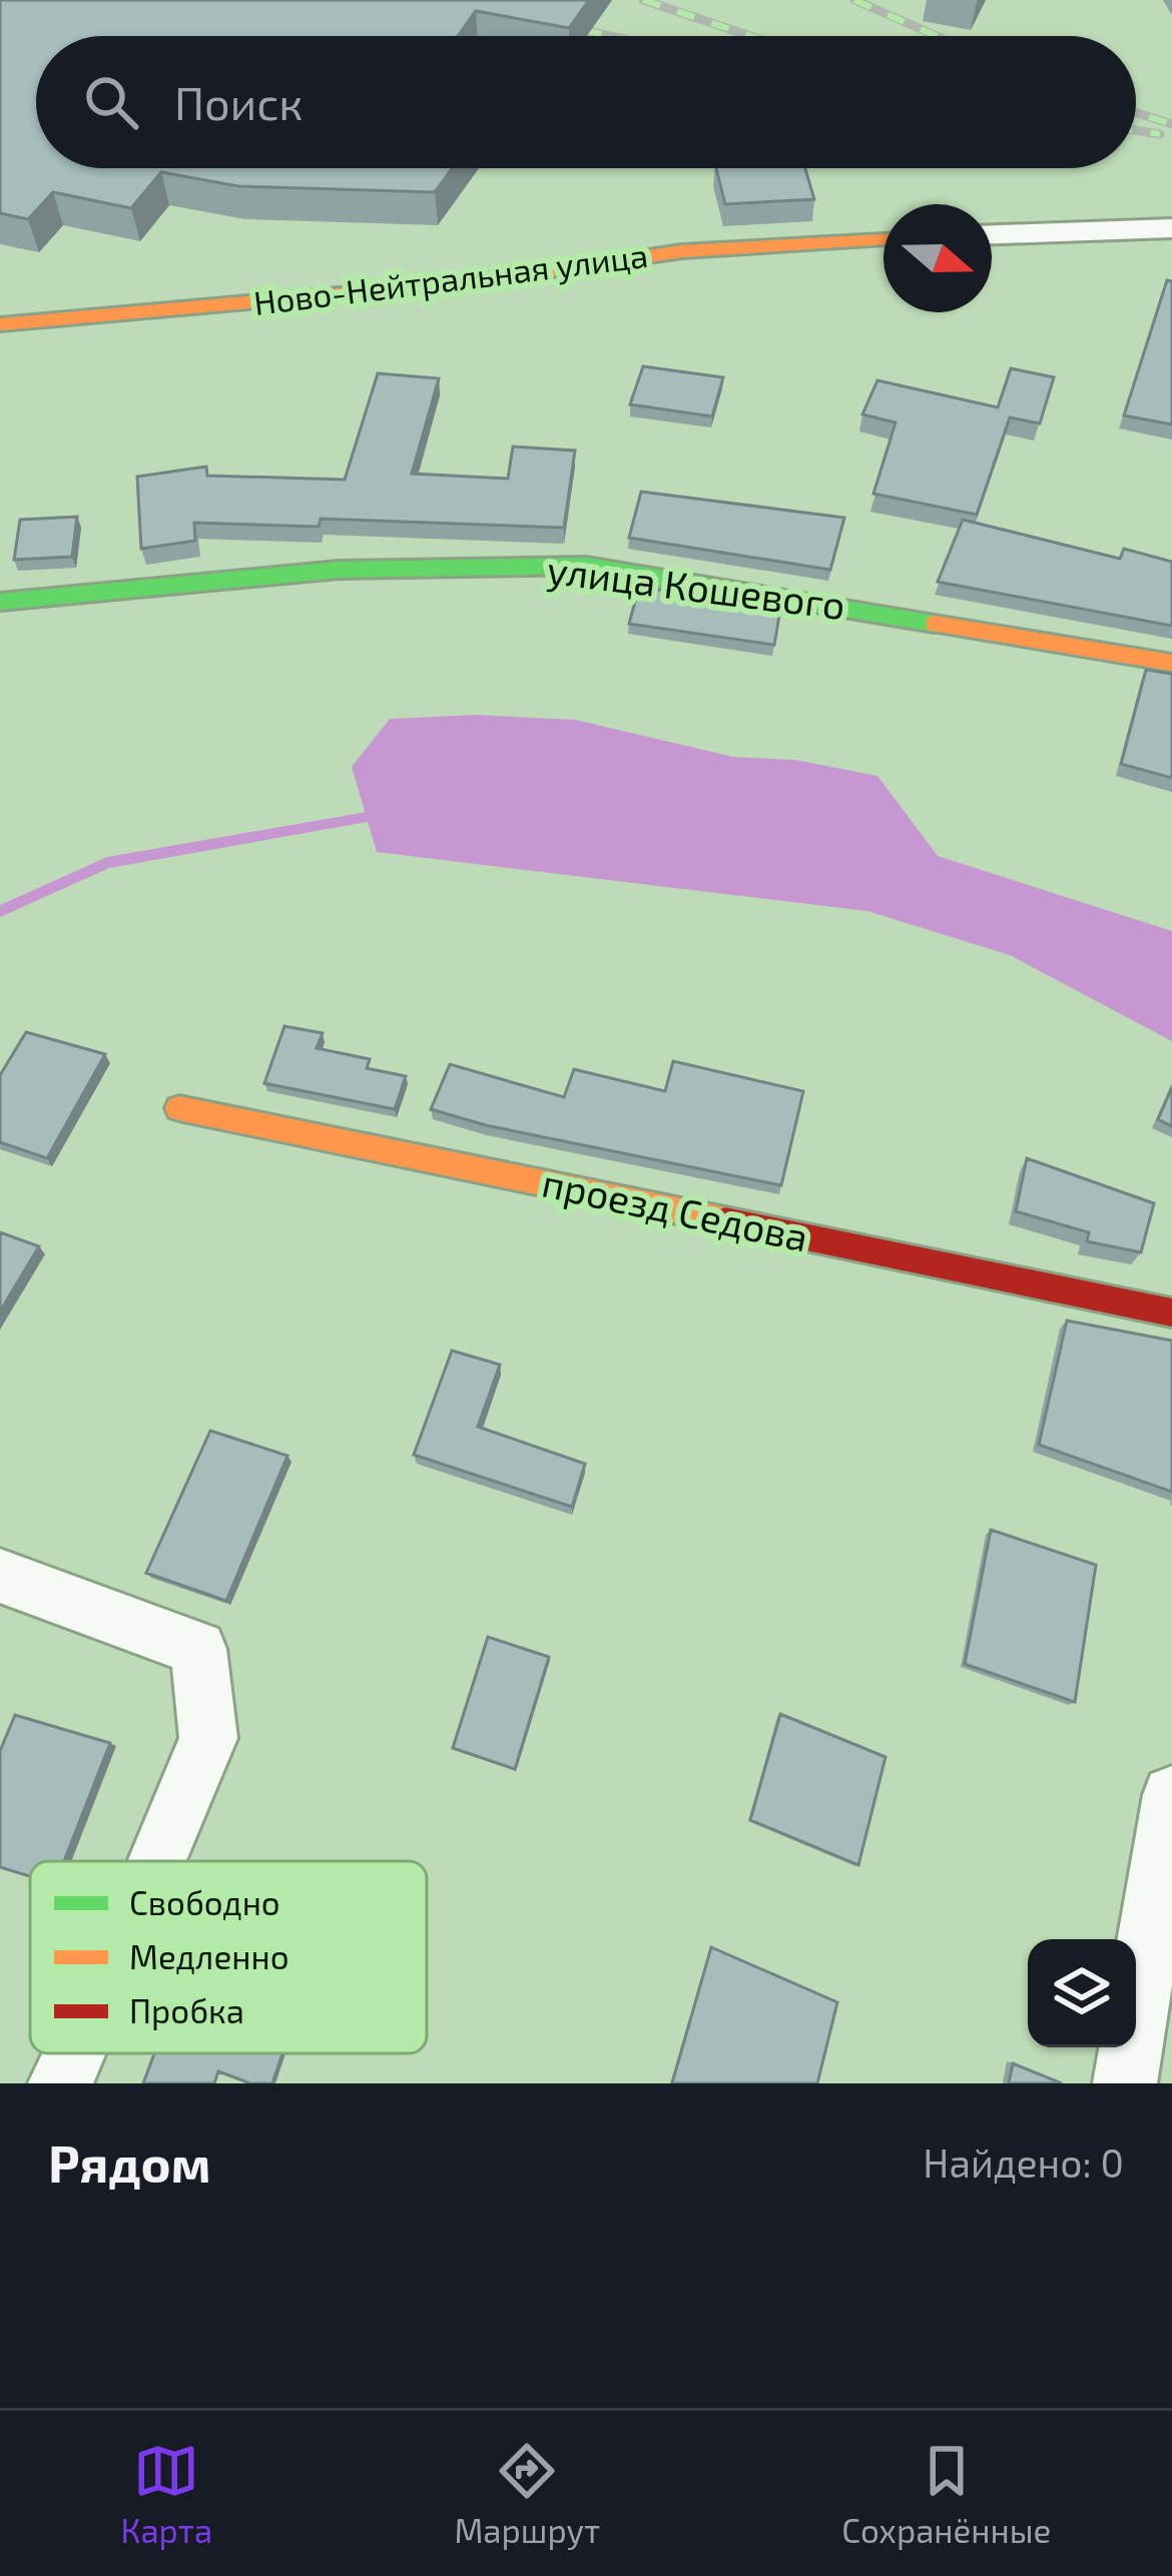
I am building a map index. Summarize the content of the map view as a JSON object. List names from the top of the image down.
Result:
{
  "streets": {
    "street": ["Ново-Нейтральная улица", "улица Кошевого", "проезд Седова"]
  },
  "legend": ["Свободно", "Медленно", "Пробка"],
  "north": "right",
  "page": {
    "search": "Поиск",
    "heading": ["Рядом", "Найдено: 0"],
    "nav": ["Карта", "Маршрут", "Сохранённые"]
  }
}
